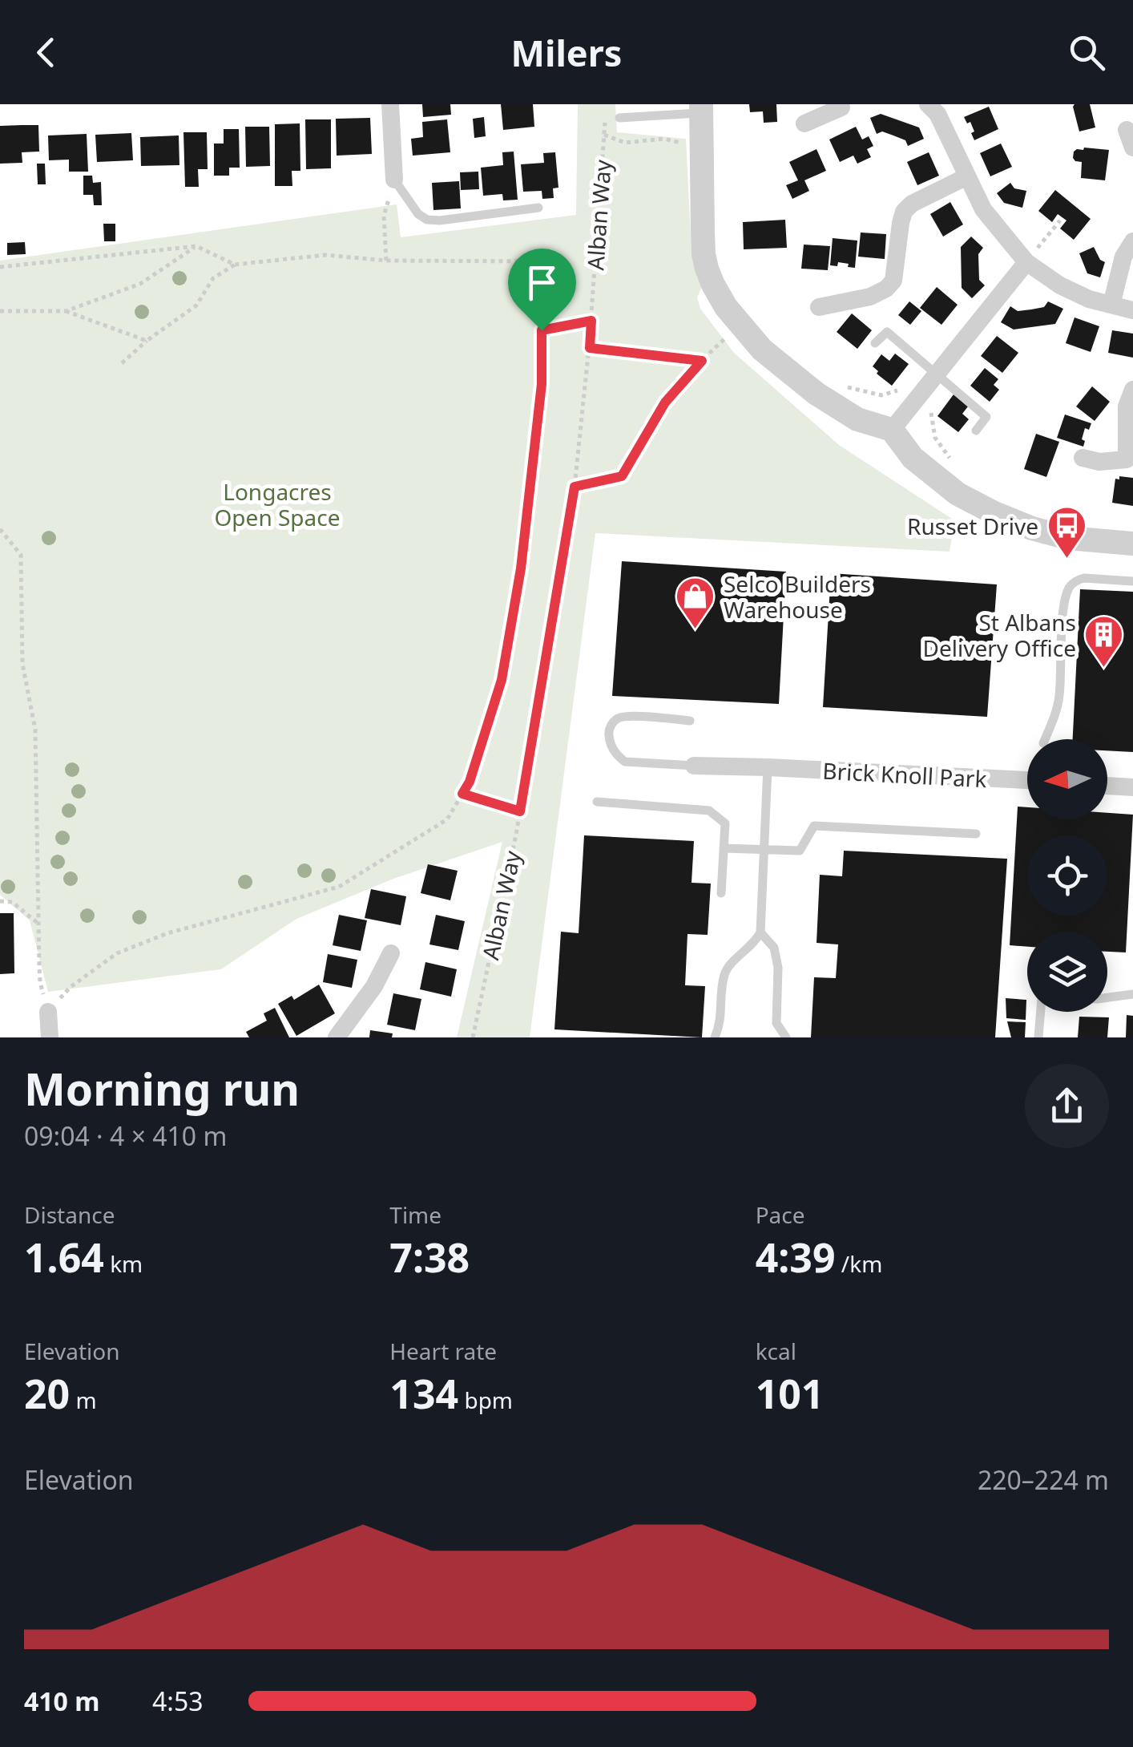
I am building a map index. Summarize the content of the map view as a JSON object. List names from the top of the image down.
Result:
{
  "streets": {
    "street": ["Brick Knoll Park"],
    "path": ["Alban Way"]
  },
  "parks": ["Longacres Open Space"],
  "places": {
    "bus stop": ["Russet Drive"],
    "shop": ["Selco Builders Warehouse"],
    "building": ["St Albans Delivery Office"]
  },
  "north": "left",
  "page": {
    "header": "Milers",
    "heading": ["Morning run", "09:04 · 4 × 410 m"],
    "stats": [
      ["Distance", "1.64 km"],
      ["Time", "7:38"],
      ["Pace", "4:39 /km"],
      ["Elevation", "20 m"],
      ["Heart rate", "134 bpm"],
      ["kcal", "101"]
    ],
    "chart": ["Elevation", "220–224 m"],
    "list": [
      {
        "name": "410 m",
        "note": "4:53"
      }
    ]
  }
}
